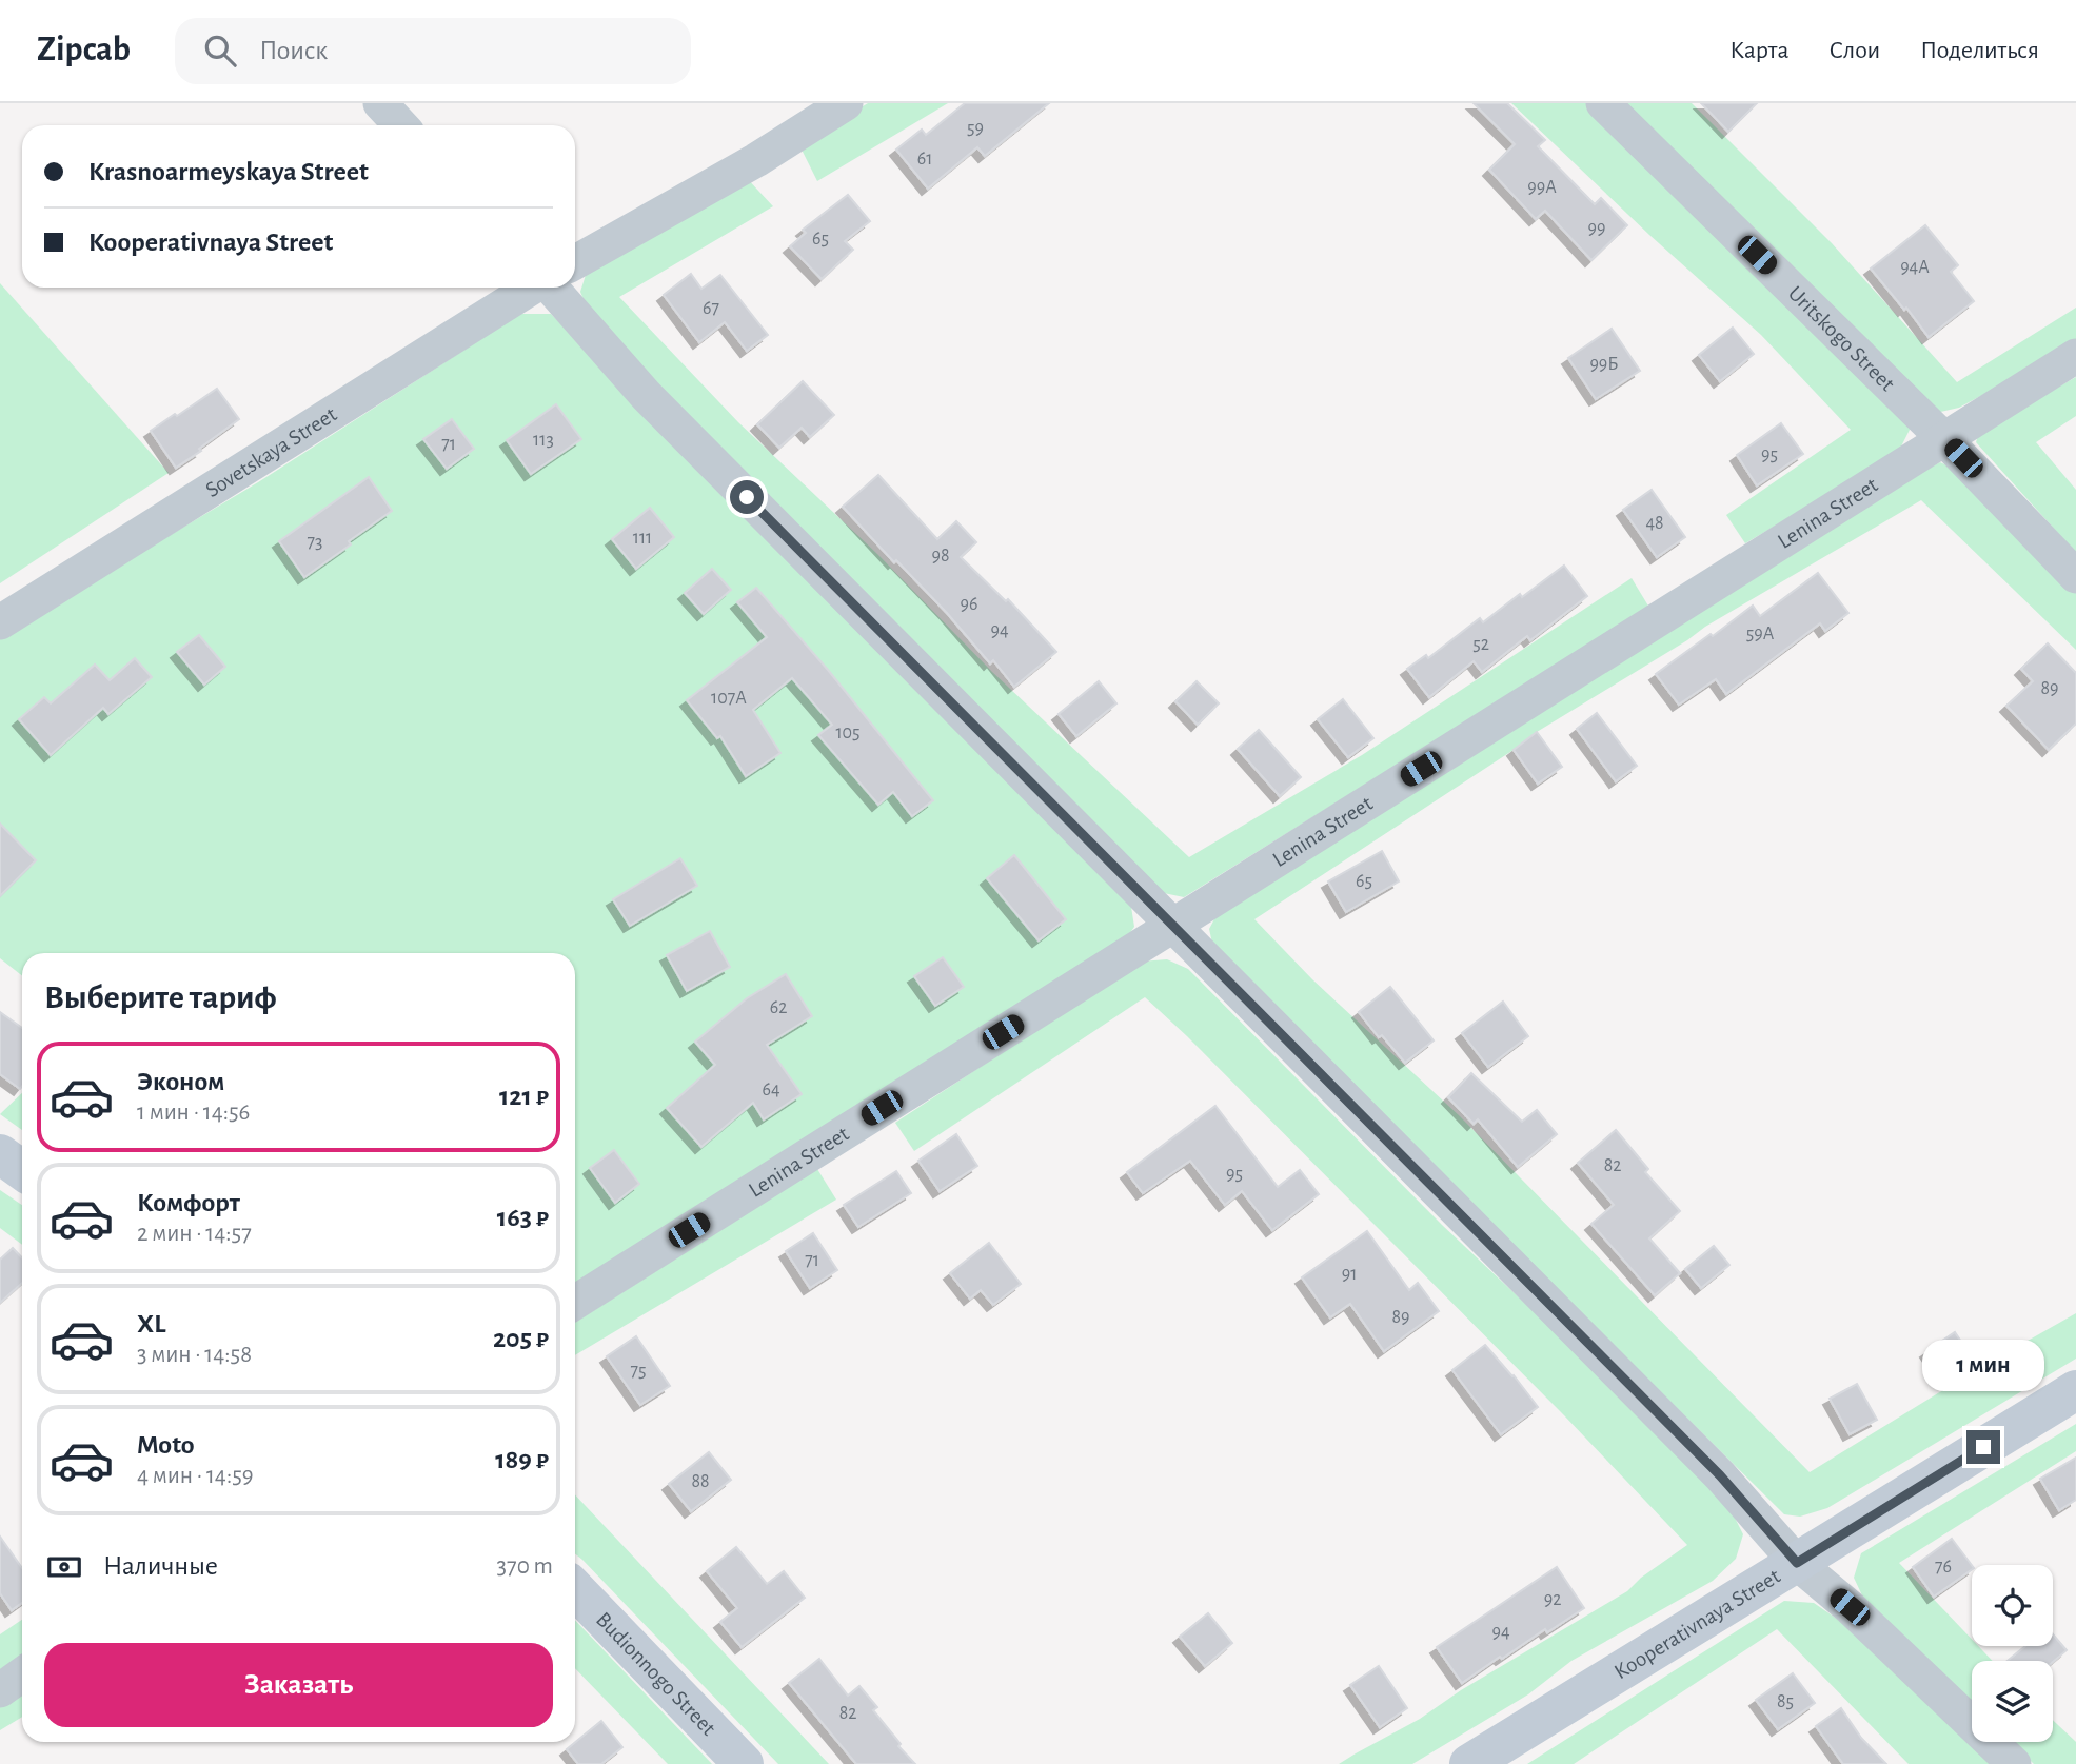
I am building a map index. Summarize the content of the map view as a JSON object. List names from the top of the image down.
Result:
{
  "streets": {
    "street": [
      "Uritskogo Street",
      "Sovetskaya Street",
      "Lenina Street",
      "Kooperativnaya Street",
      "Budionnogo Street"
    ]
  },
  "crossings": [
    ["Uritskogo Street", "Lenina Street"]
  ],
  "house_numbers": [
    "59",
    "61",
    "99А",
    "99",
    "65",
    "94А",
    "67",
    "99Б",
    "113",
    "71",
    "95",
    "48",
    "111",
    "73",
    "98",
    "96",
    "94",
    "59А",
    "52",
    "89",
    "107А",
    "105",
    "65",
    "62",
    "64",
    "82",
    "95",
    "71",
    "91",
    "89",
    "75",
    "88",
    "76",
    "92",
    "94",
    "85",
    "82"
  ],
  "page": {
    "header": "Zipcab",
    "search": "Поиск",
    "nav": ["Карта", "Слои", "Поделиться"],
    "banner": ["Krasnoarmeyskaya Street", "Kooperativnaya Street"],
    "heading": "Выберите тариф",
    "list": [
      {
        "name": "Эконом",
        "note": "1 мин · 14:56",
        "value": "121 ₽"
      },
      {
        "name": "Комфорт",
        "note": "2 мин · 14:57",
        "value": "163 ₽"
      },
      {
        "name": "XL",
        "note": "3 мин · 14:58",
        "value": "205 ₽"
      },
      {
        "name": "Moto",
        "note": "4 мин · 14:59",
        "value": "189 ₽"
      }
    ],
    "bubble": "1 мин",
    "pay": ["Наличные", "370 m"],
    "buttons": "Заказать"
  }
}
